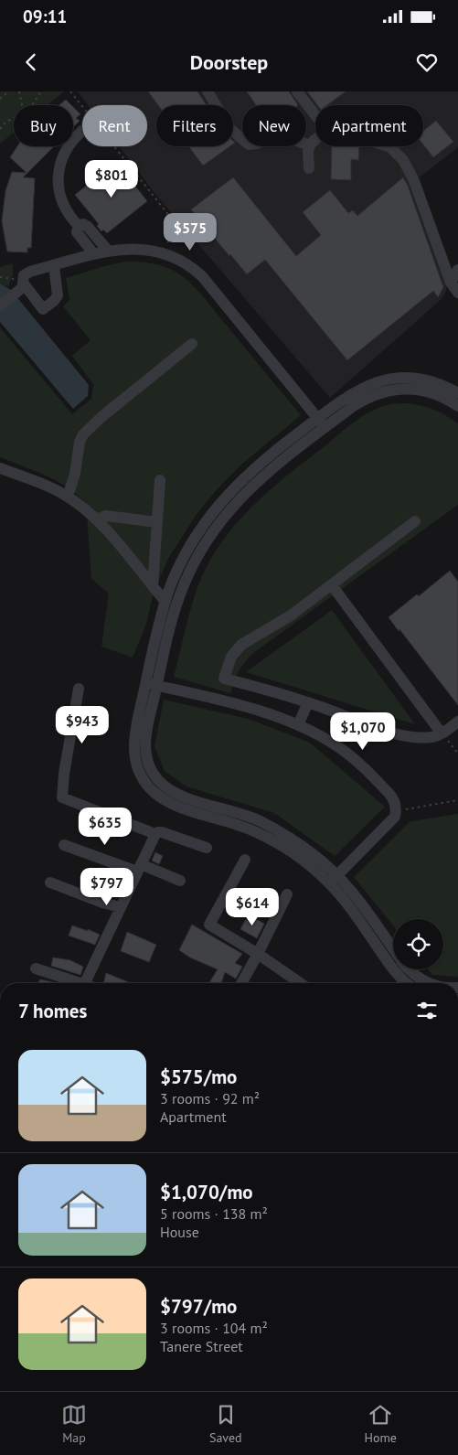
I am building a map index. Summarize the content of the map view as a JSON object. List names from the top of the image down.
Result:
{
  "page": {
    "status": "09:11",
    "header": "Doorstep",
    "chip": [
      "Buy",
      "Rent",
      "Filters",
      "New",
      "Apartment"
    ],
    "price": [
      "$801",
      "$575",
      "$943",
      "$1,070",
      "$635",
      "$797",
      "$614"
    ],
    "heading": "7 homes",
    "list": [
      {
        "name": "$575/mo",
        "note": "3 rooms · 92 m² · Apartment"
      },
      {
        "name": "$1,070/mo",
        "note": "5 rooms · 138 m² · House"
      },
      {
        "name": "$797/mo",
        "note": "3 rooms · 104 m² · Tanere Street"
      }
    ],
    "tabs": ["Map", "Saved", "Home"]
  }
}
